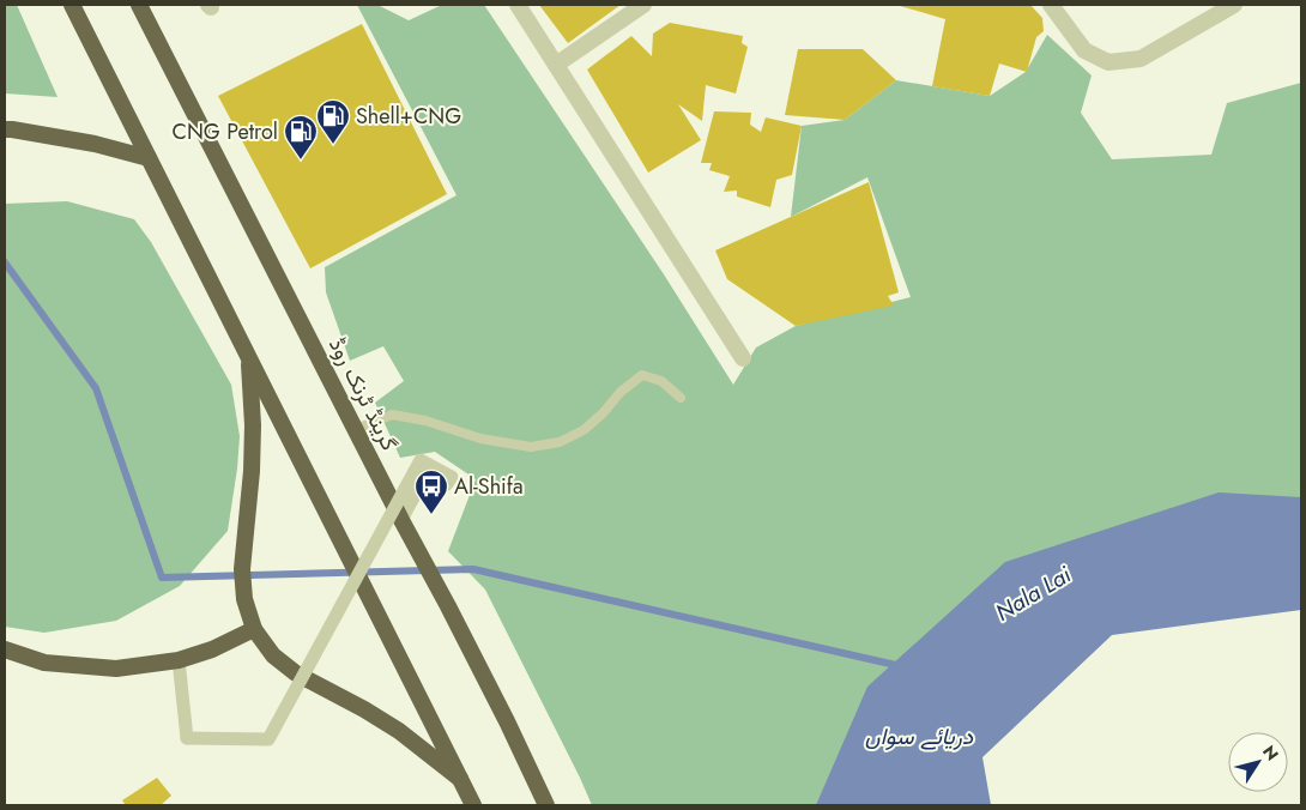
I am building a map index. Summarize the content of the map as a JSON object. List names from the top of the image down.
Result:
{
  "streets": {
    "highway": ["گرینڈ ٹرنک روڈ"]
  },
  "water": ["Nala Lai", "دریائے سواں"],
  "places": {
    "fuel station": ["Shell+CNG", "CNG Petrol"],
    "bus stop": ["Al-Shifa"]
  },
  "north": "top right"
}
